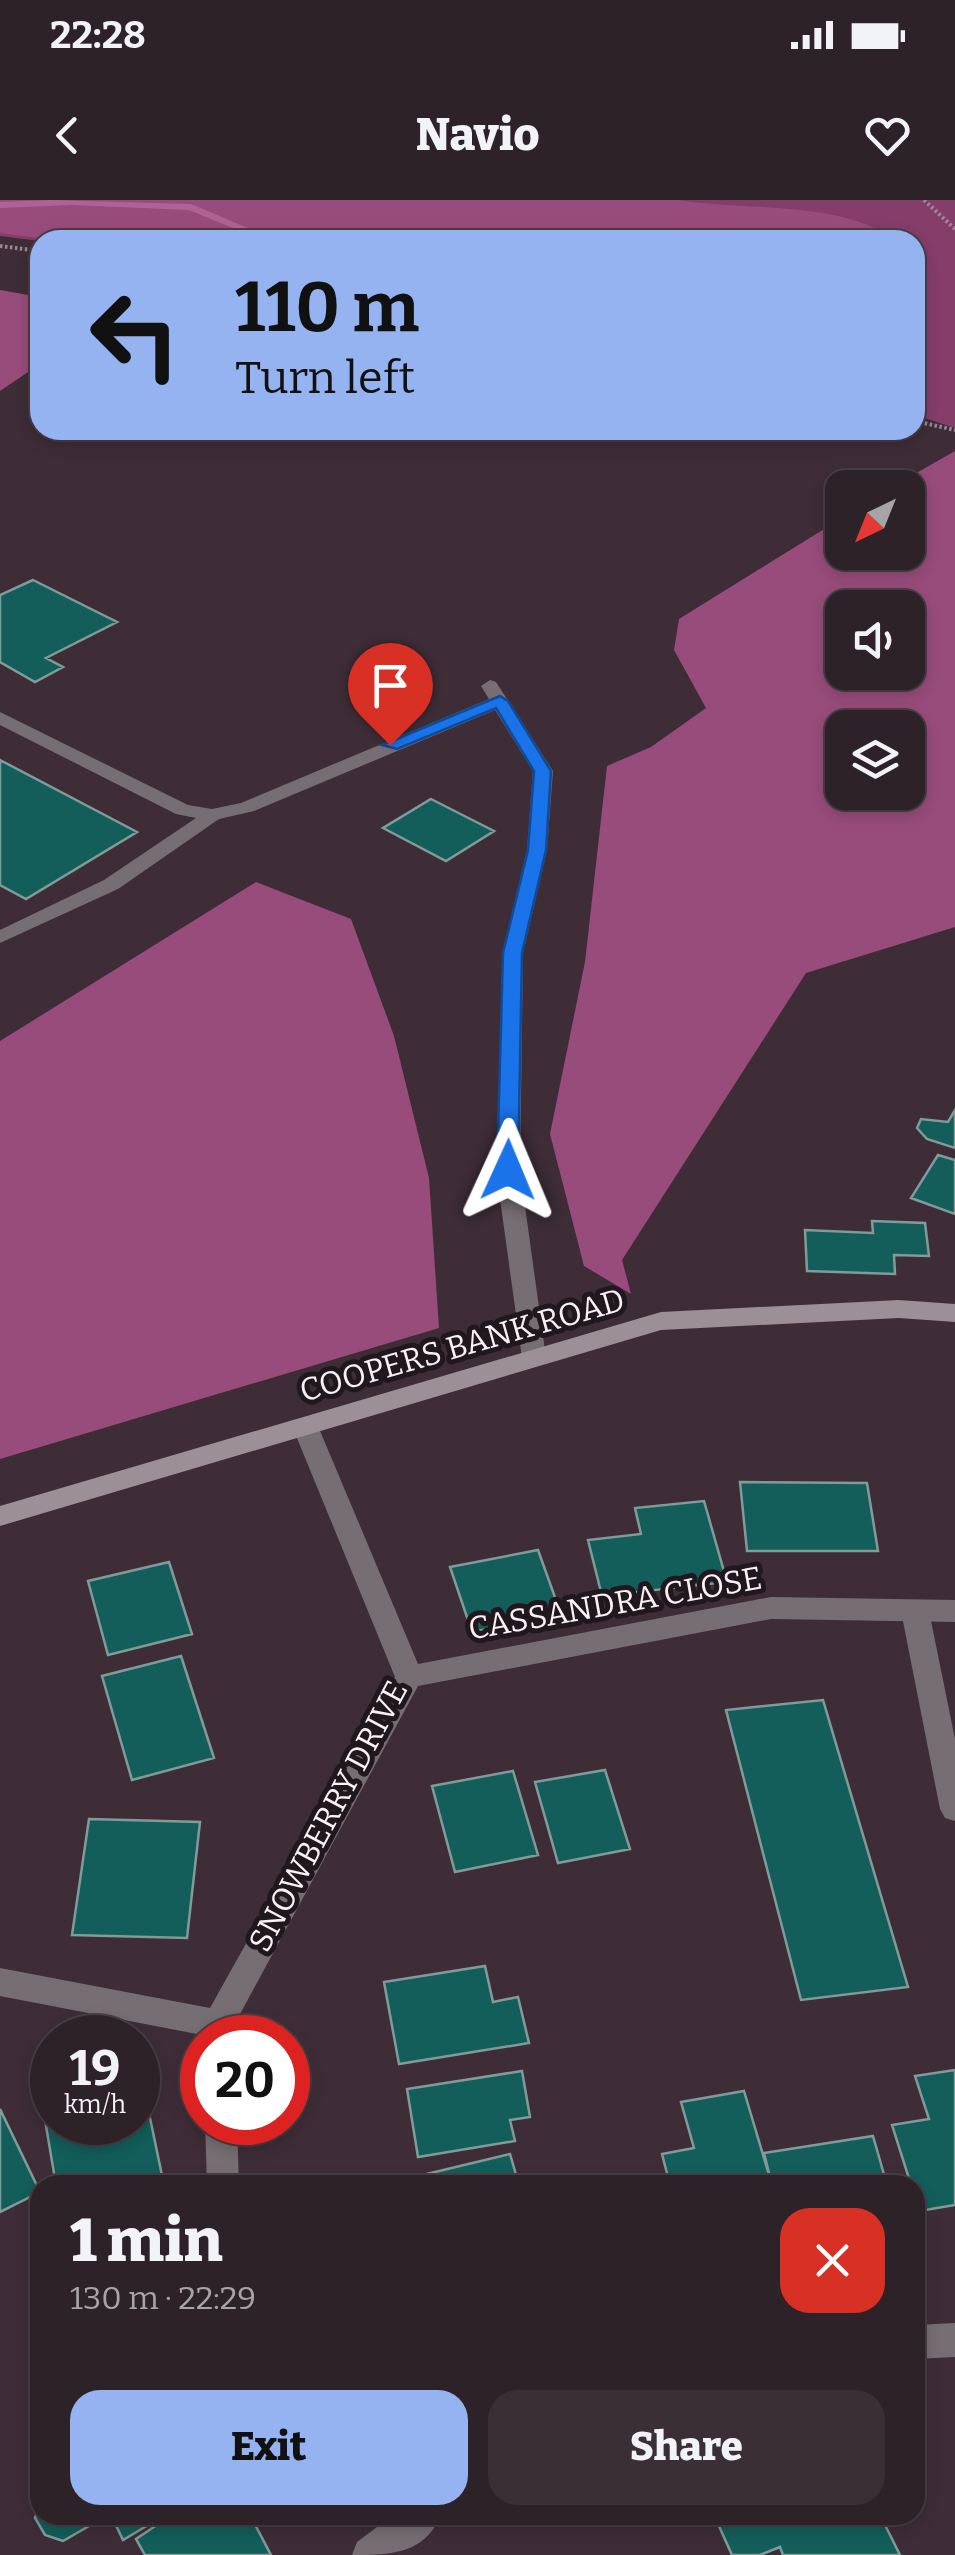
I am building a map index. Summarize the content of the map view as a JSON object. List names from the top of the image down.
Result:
{
  "streets": {
    "street": ["COOPERS BANK ROAD", "CASSANDRA CLOSE", "SNOWBERRY DRIVE"]
  },
  "crossings": [
    ["COOPERS BANK ROAD", "SNOWBERRY DRIVE"],
    ["CASSANDRA CLOSE", "SNOWBERRY DRIVE"]
  ],
  "north": "bottom left",
  "page": {
    "status": "22:28",
    "header": "Navio",
    "turn": ["110 m", "Turn left"],
    "speed": "19 km/h",
    "limit": "20",
    "heading": ["1 min", "130 m · 22:29"],
    "buttons": ["Exit", "Share"]
  }
}
